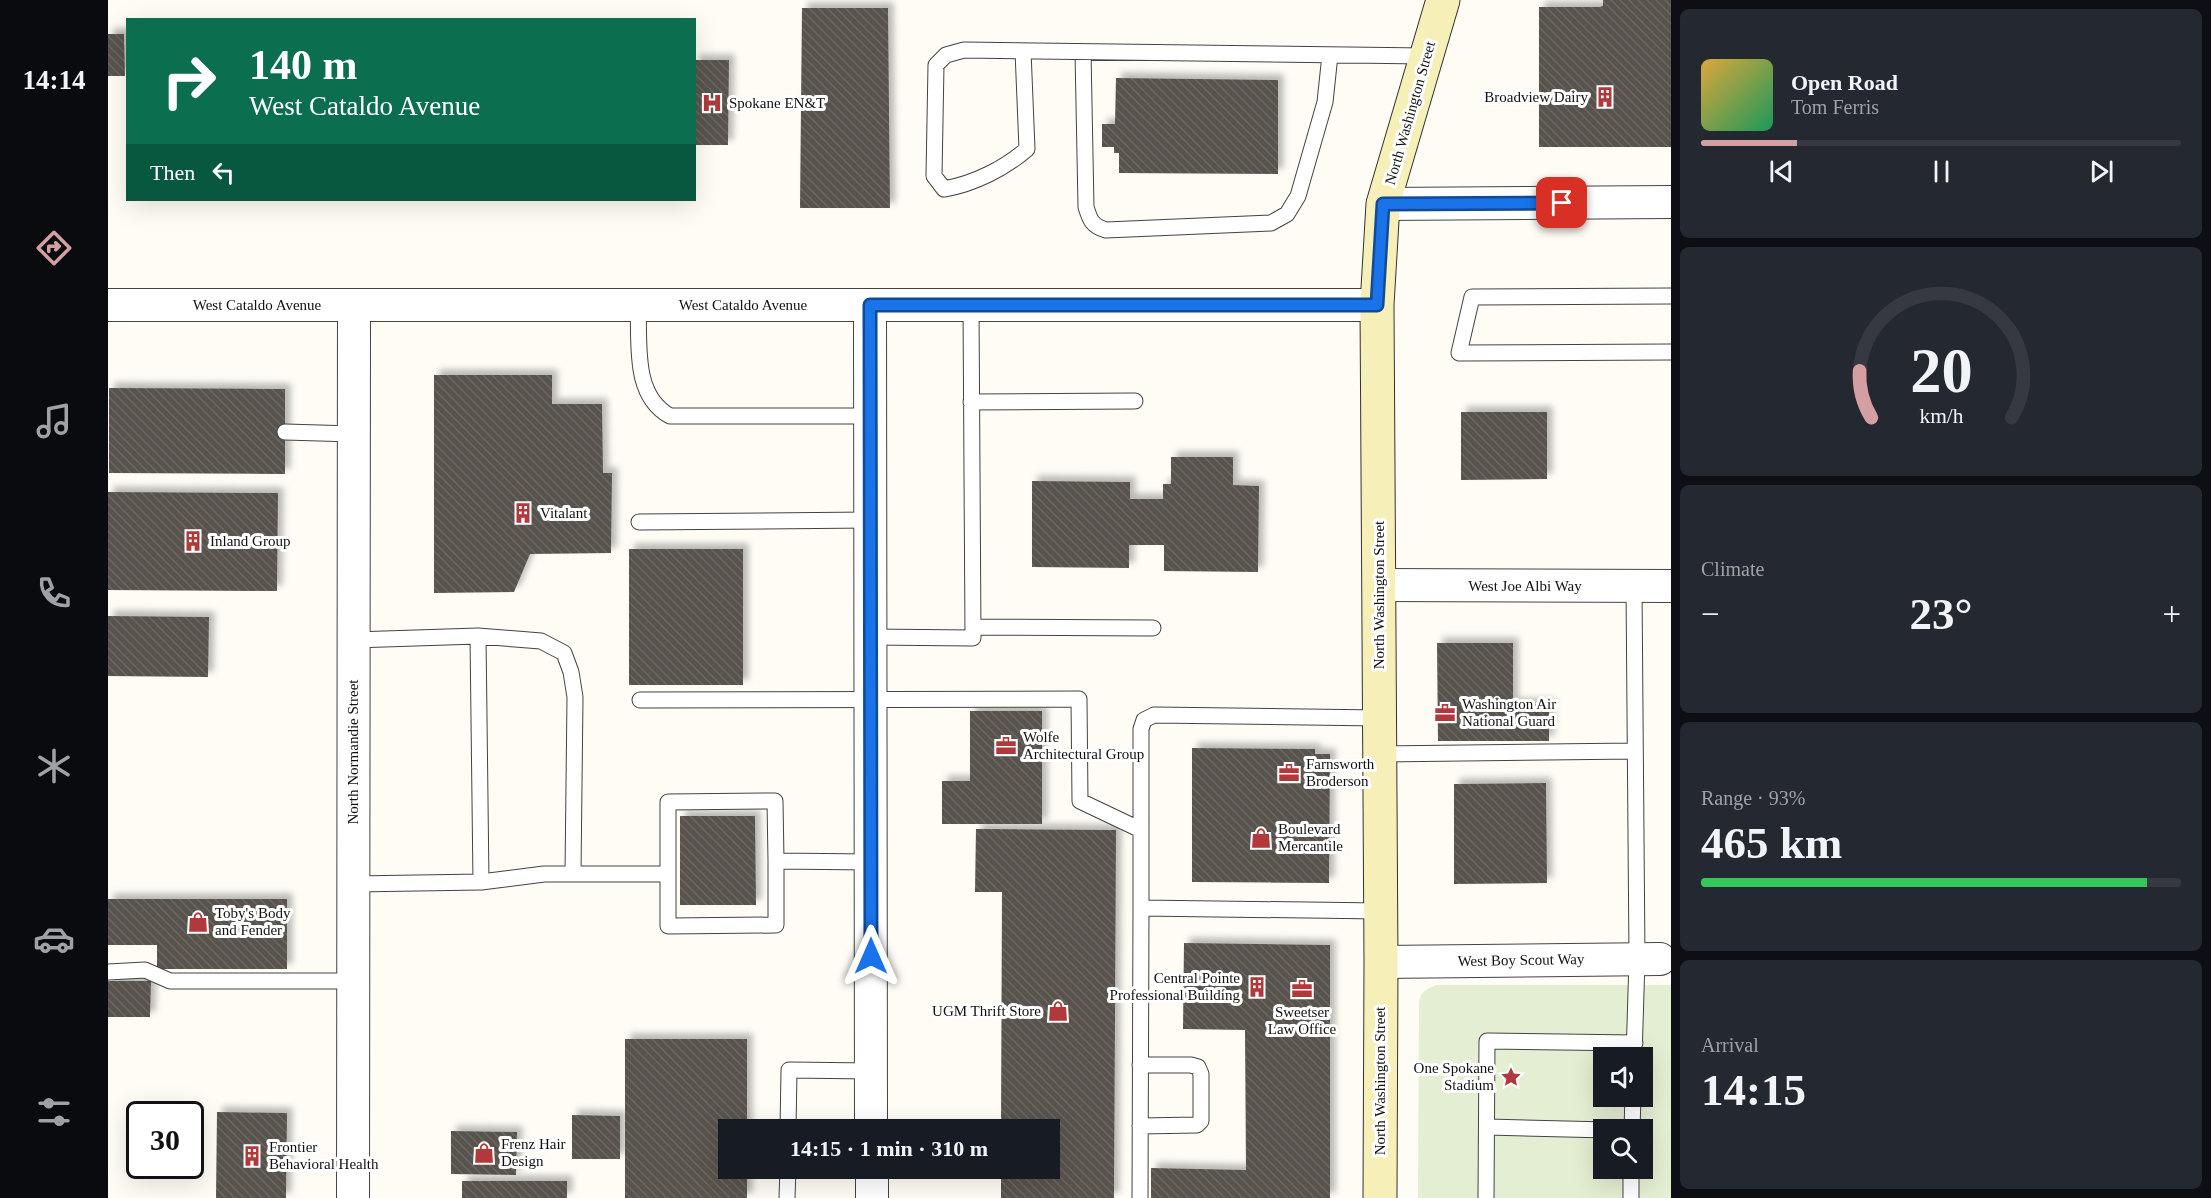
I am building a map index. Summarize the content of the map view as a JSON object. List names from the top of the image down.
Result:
{
  "streets": {
    "main road": ["North Washington Street"],
    "street": [
      "West Cataldo Avenue",
      "West Joe Albi Way",
      "North Normandie Street",
      "West Boy Scout Way"
    ]
  },
  "crossings": [
    ["North Washington Street", "West Cataldo Avenue"],
    ["North Washington Street", "West Joe Albi Way"],
    ["North Washington Street", "West Boy Scout Way"],
    ["West Cataldo Avenue", "North Normandie Street"]
  ],
  "places": {
    "building": [
      "Broadview Dairy",
      "Vitalant",
      "Inland Group",
      "Central Pointe Professional Building",
      "Frontier Behavioral Health"
    ],
    "hospital": ["Spokane EN&T"],
    "office": [
      "Washington Air National Guard",
      "Wolfe Architectural Group",
      "Farnsworth Broderson",
      "Sweetser Law Office"
    ],
    "shop": [
      "Boulevard Mercantile",
      "Toby's Body and Fender",
      "UGM Thrift Store",
      "Frenz Hair Design"
    ],
    "place": ["One Spokane Stadium"]
  },
  "page": {
    "tabs": "14:14",
    "turn": ["140 m", "West Cataldo Avenue"],
    "song": ["Open Road", "Tom Ferris"],
    "then": "Then",
    "tile": [
      "Climate",
      ["Range · 93%", "465 km"],
      ["Arrival", "14:15"]
    ],
    "heat": ["−", "23°", "+"],
    "limit": "30",
    "trip": "14:15 · 1 min · 310 m",
    "gauge": ["20", "km/h"]
  }
}
